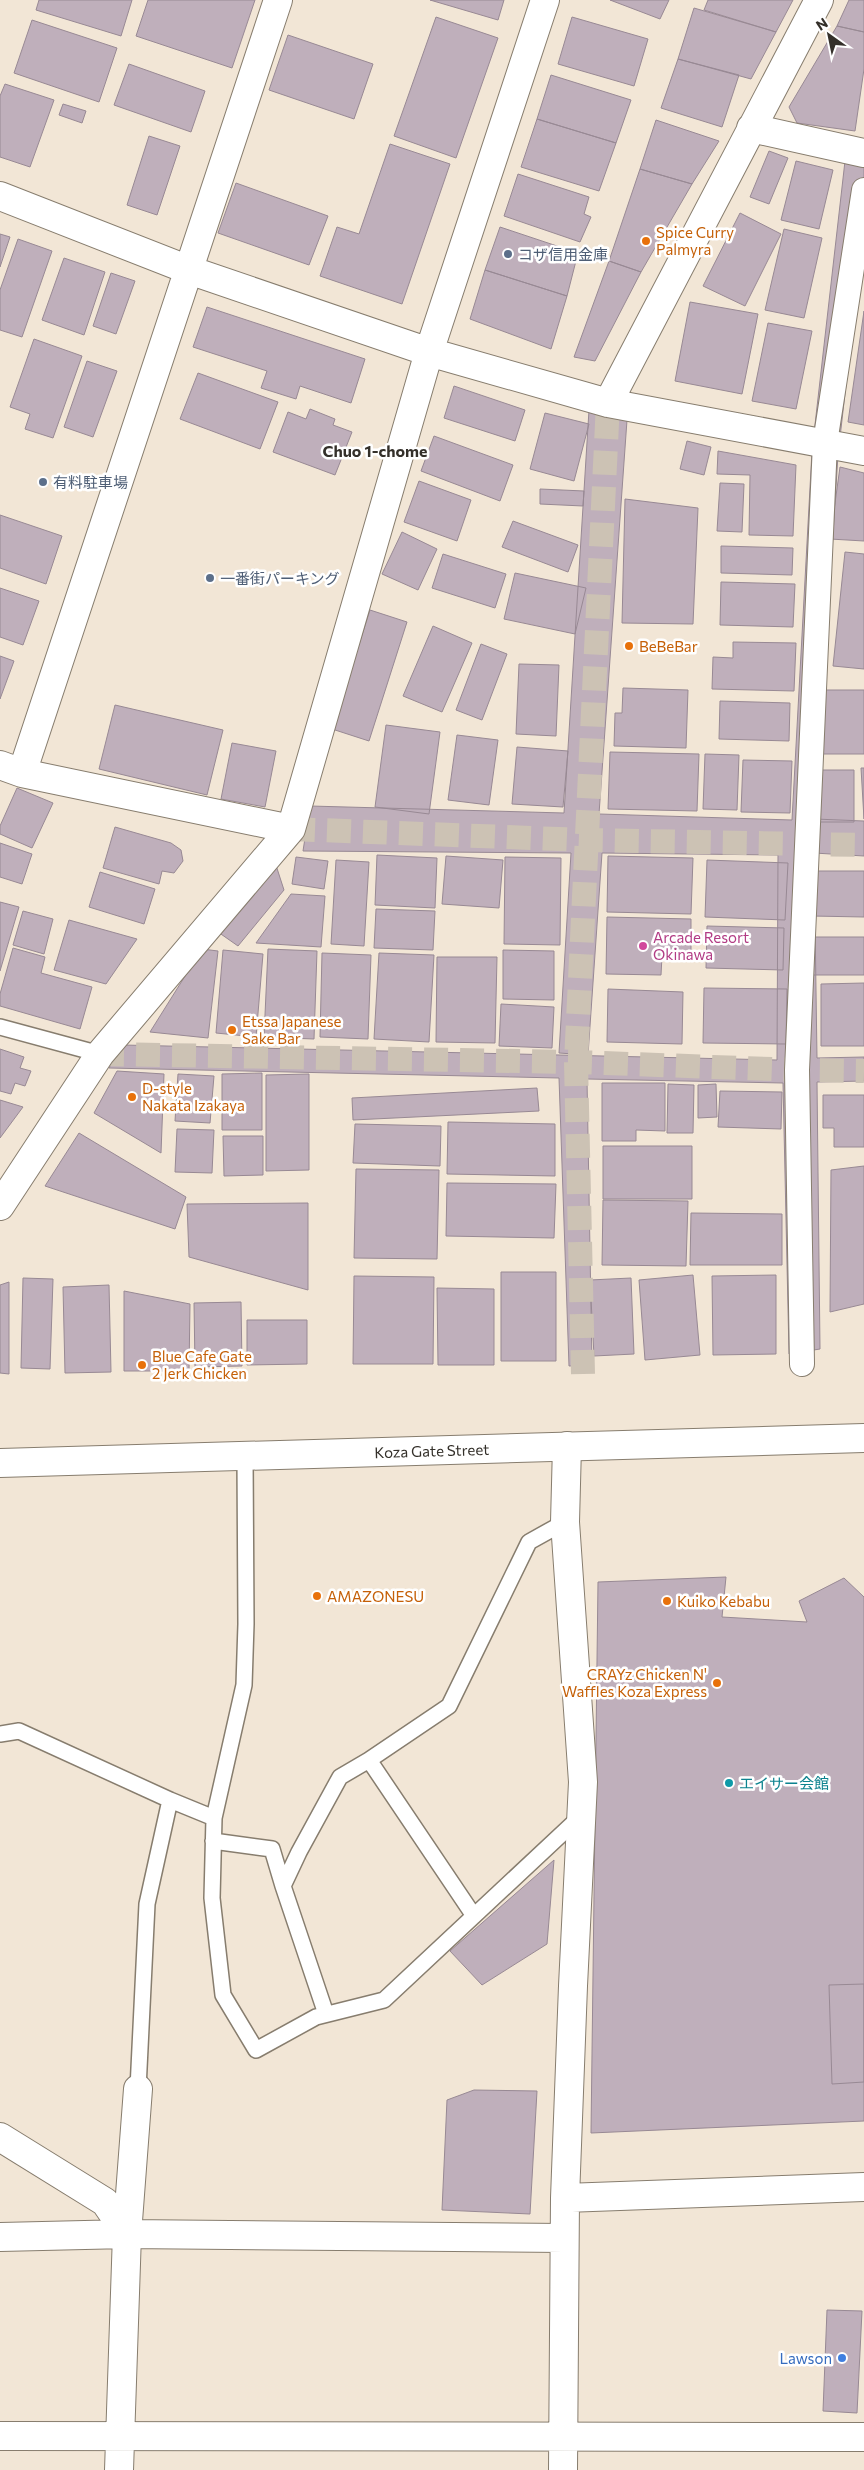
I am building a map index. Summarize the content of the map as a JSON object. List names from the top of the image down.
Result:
{
  "streets": {
    "street": ["Koza Gate Street"]
  },
  "districts": ["Chuo 1-chome"],
  "places": [
    "Spice Curry Palmyra",
    "コザ信用金庫",
    "有料駐車場",
    "一番街パーキング",
    "BeBeBar",
    "Arcade Resort Okinawa",
    "Etssa Japanese Sake Bar",
    "D-style Nakata Izakaya",
    "Blue Cafe Gate 2 Jerk Chicken",
    "AMAZONESU",
    "Kuiko Kebabu",
    "CRAYz Chicken N' Waffles Koza Express",
    "エイサー会館",
    "Lawson"
  ],
  "north": "top left"
}
